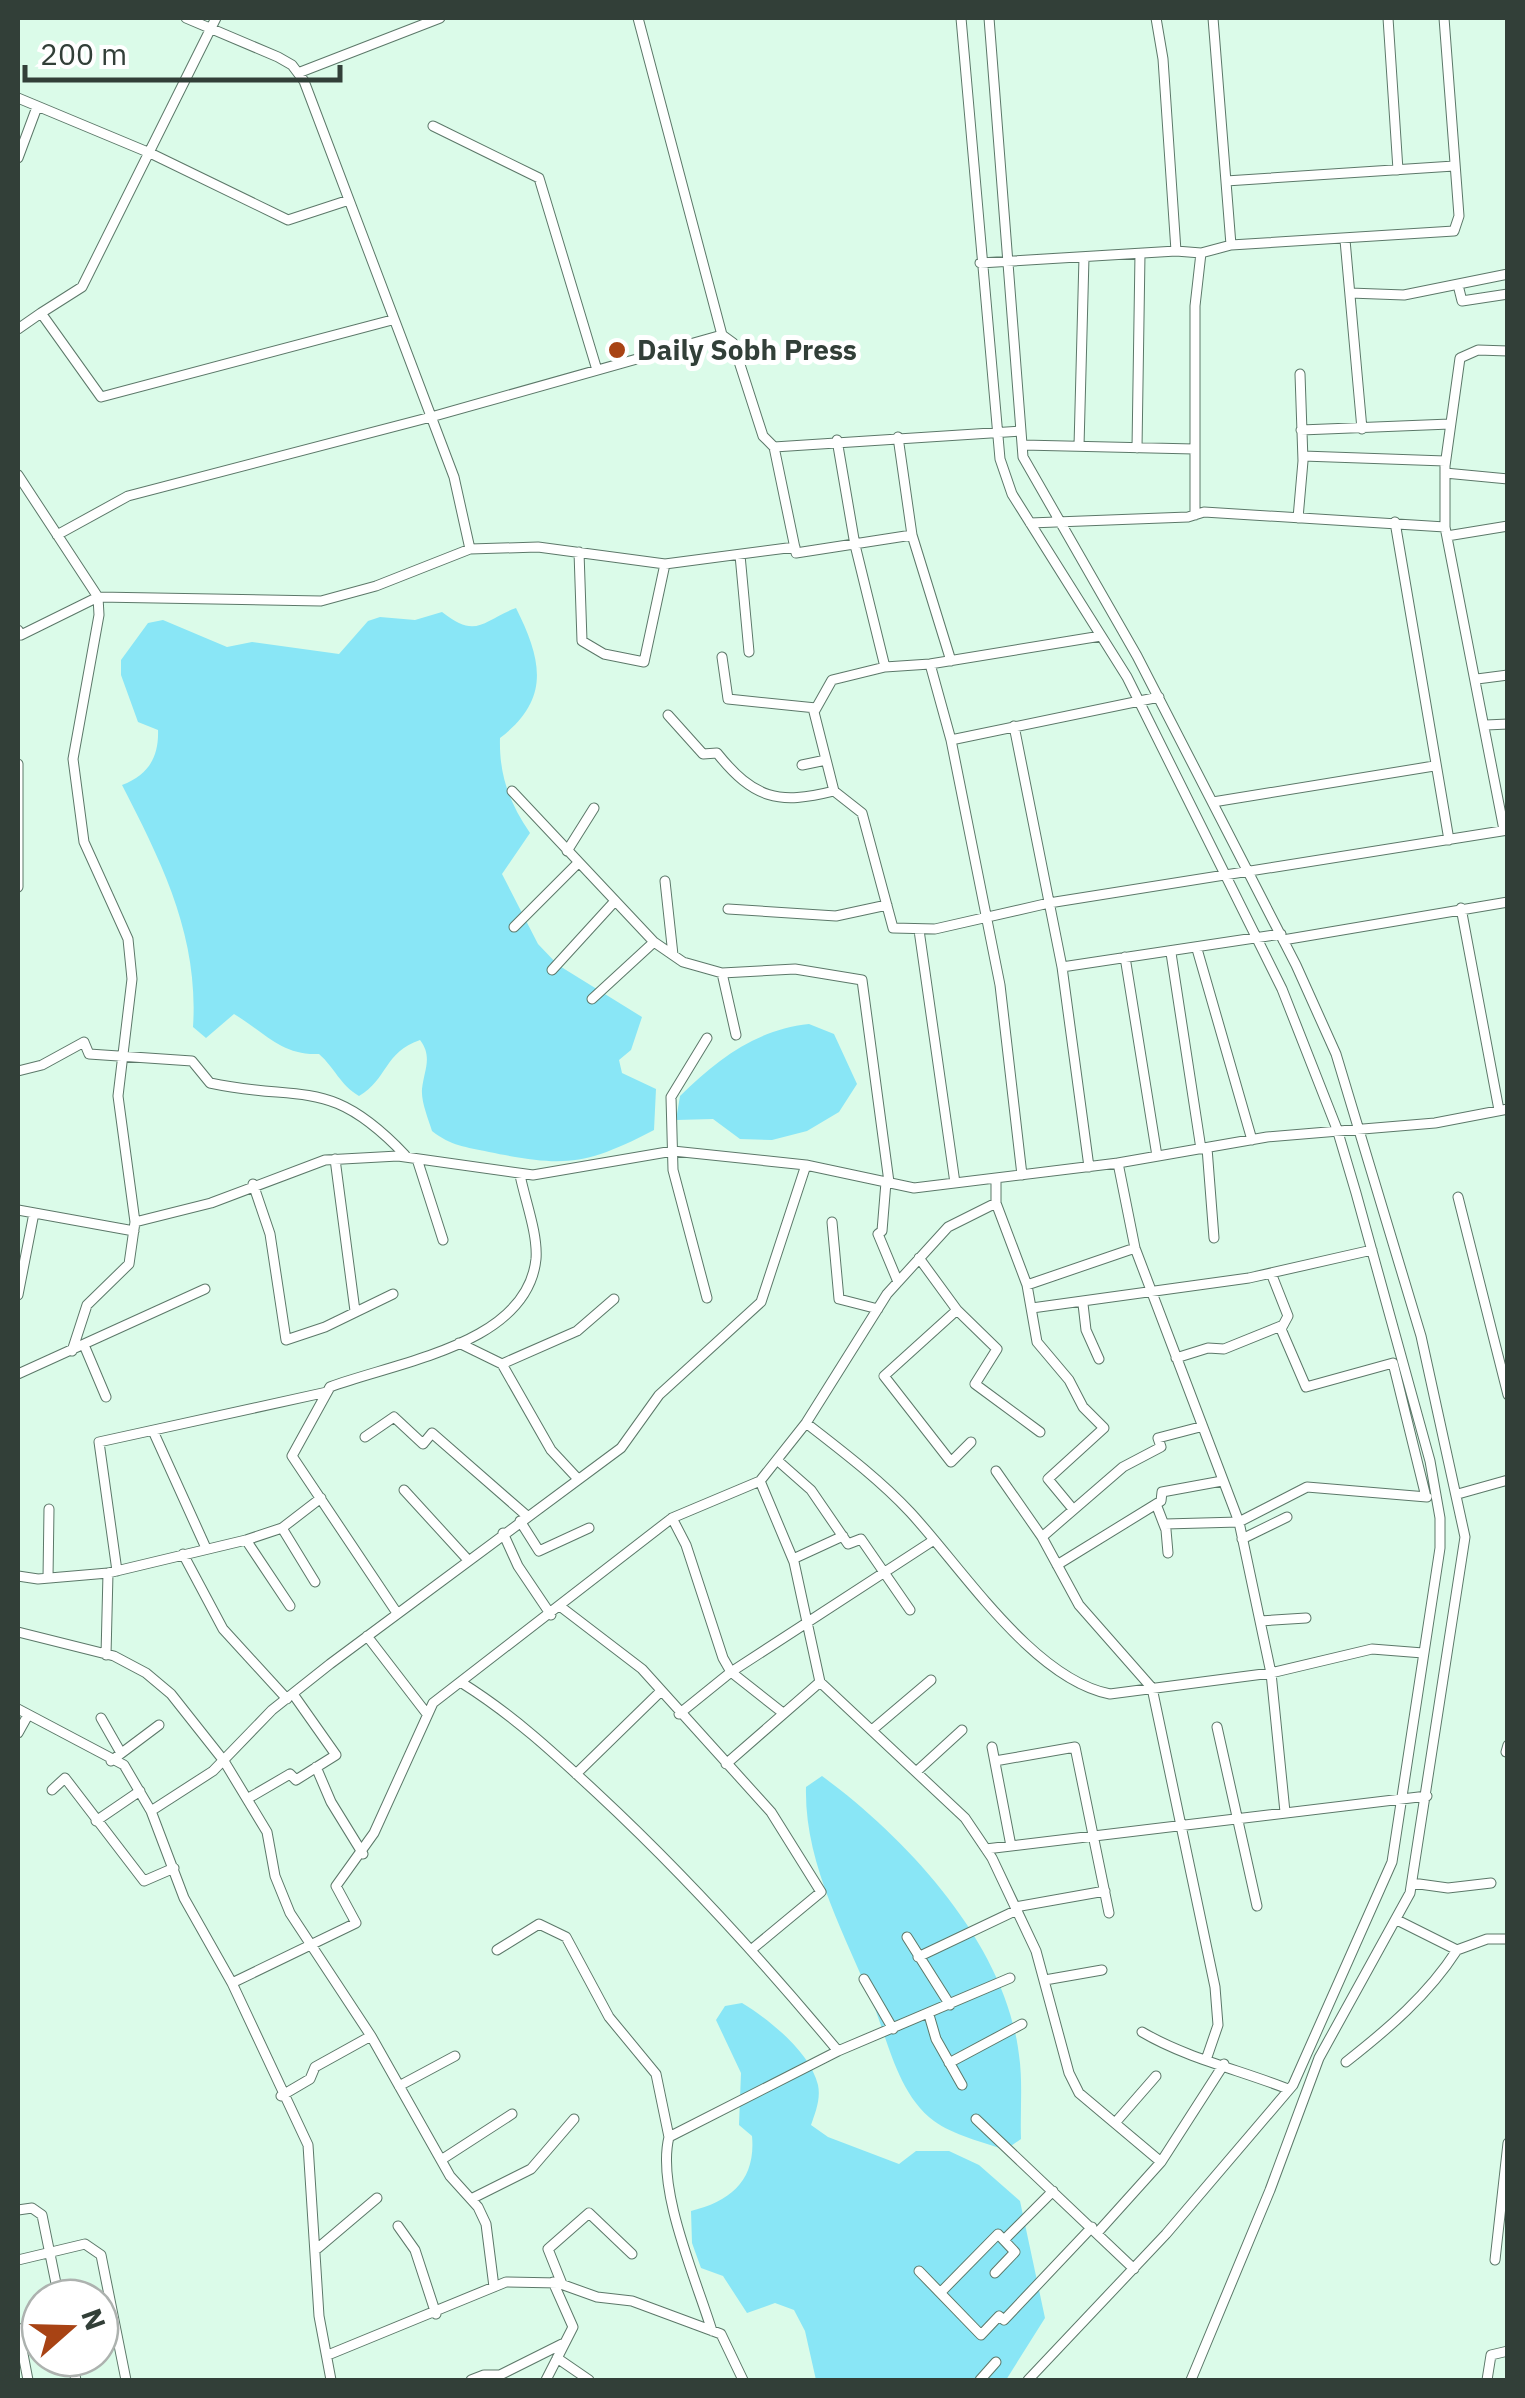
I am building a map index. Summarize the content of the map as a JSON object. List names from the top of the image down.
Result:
{
  "places": ["Daily Sobh Press"],
  "scale_bar": "200 m",
  "north": "right"
}
